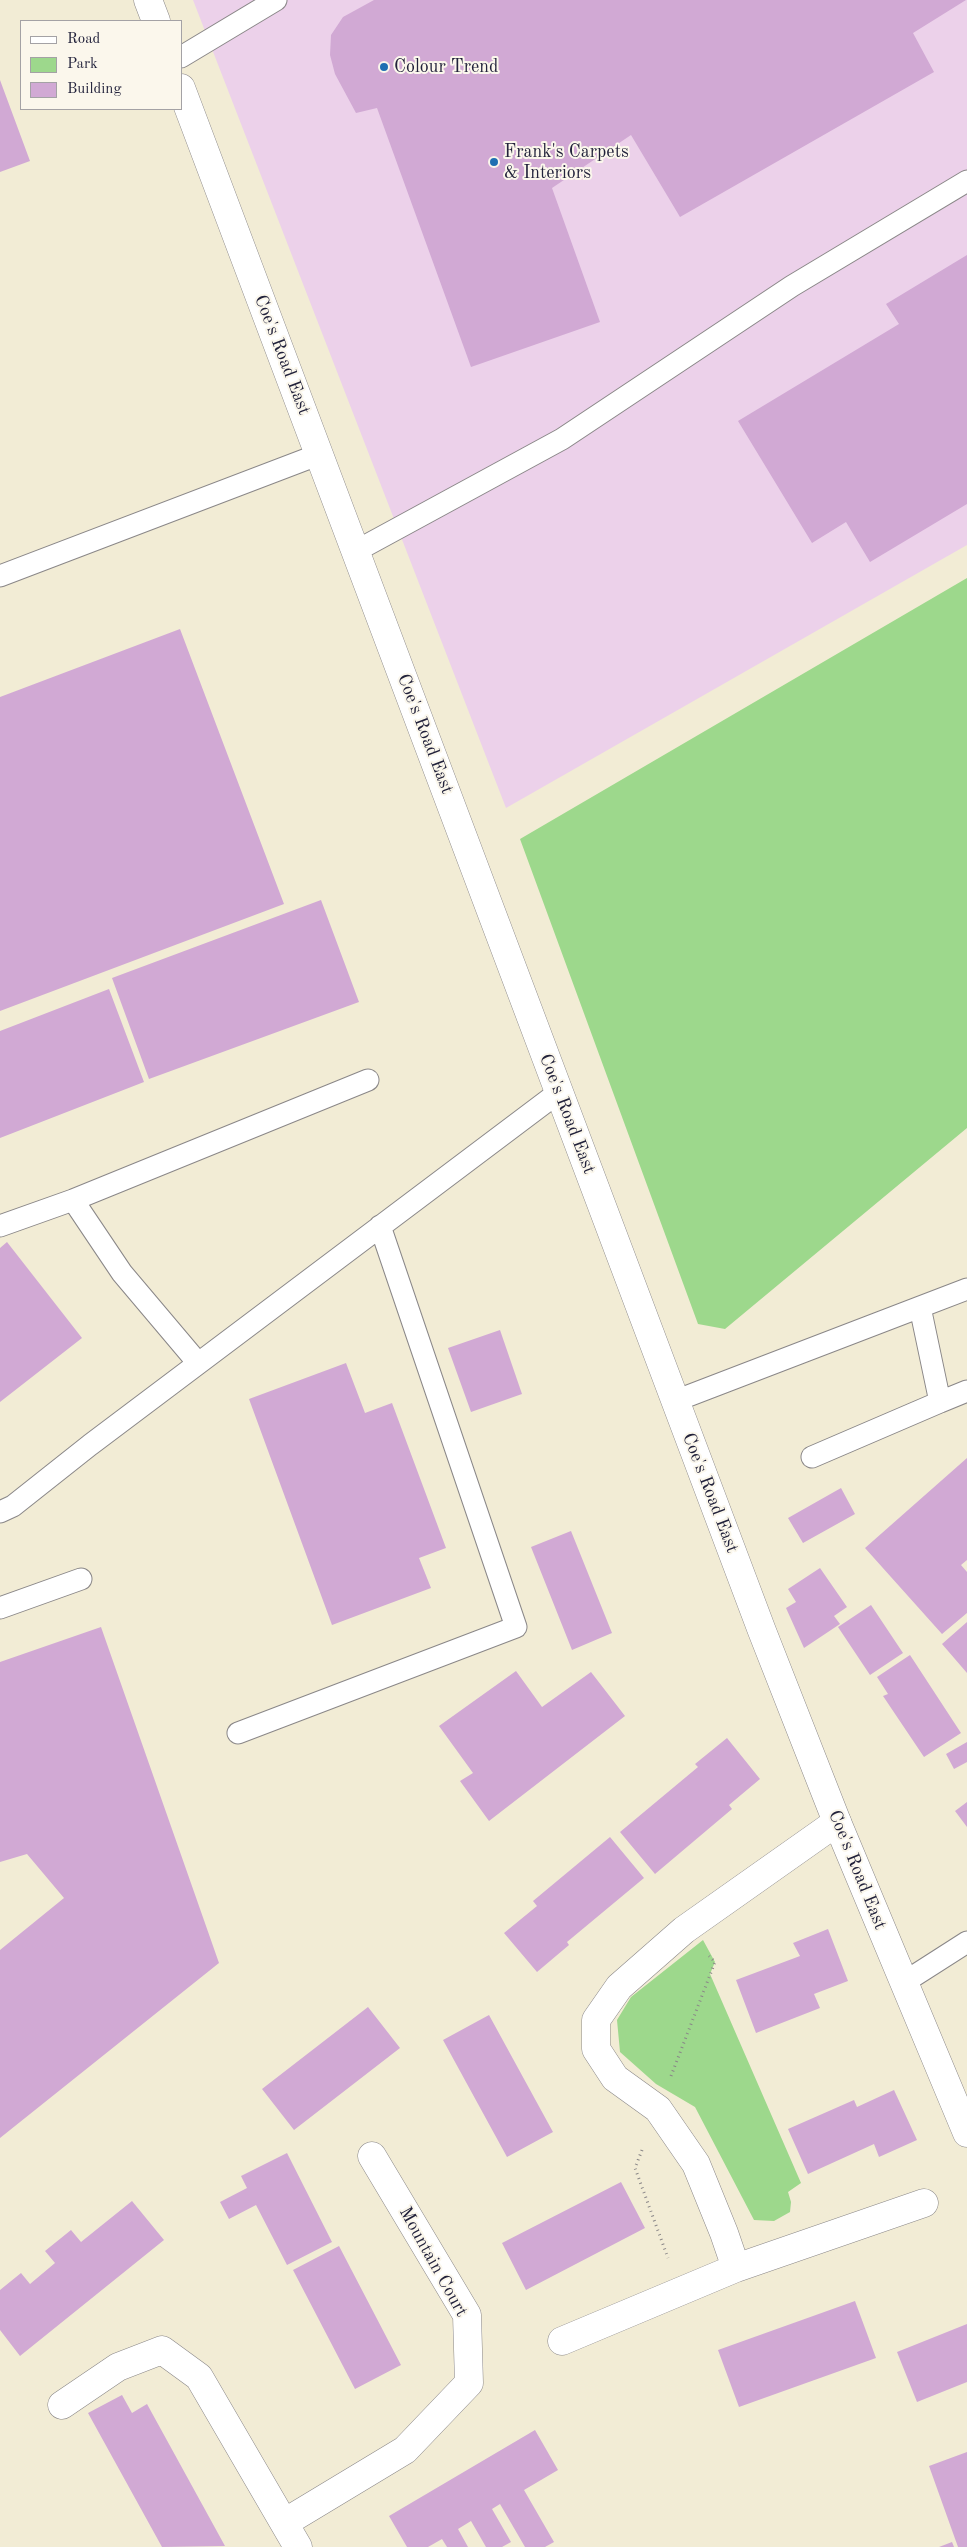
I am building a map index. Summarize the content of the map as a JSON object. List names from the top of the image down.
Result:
{
  "streets": {
    "street": ["Coe's Road East", "Mountain Court"]
  },
  "places": ["Colour Trend", "Frank's Carpets & Interiors"],
  "legend": ["Road", "Park", "Building"]
}
